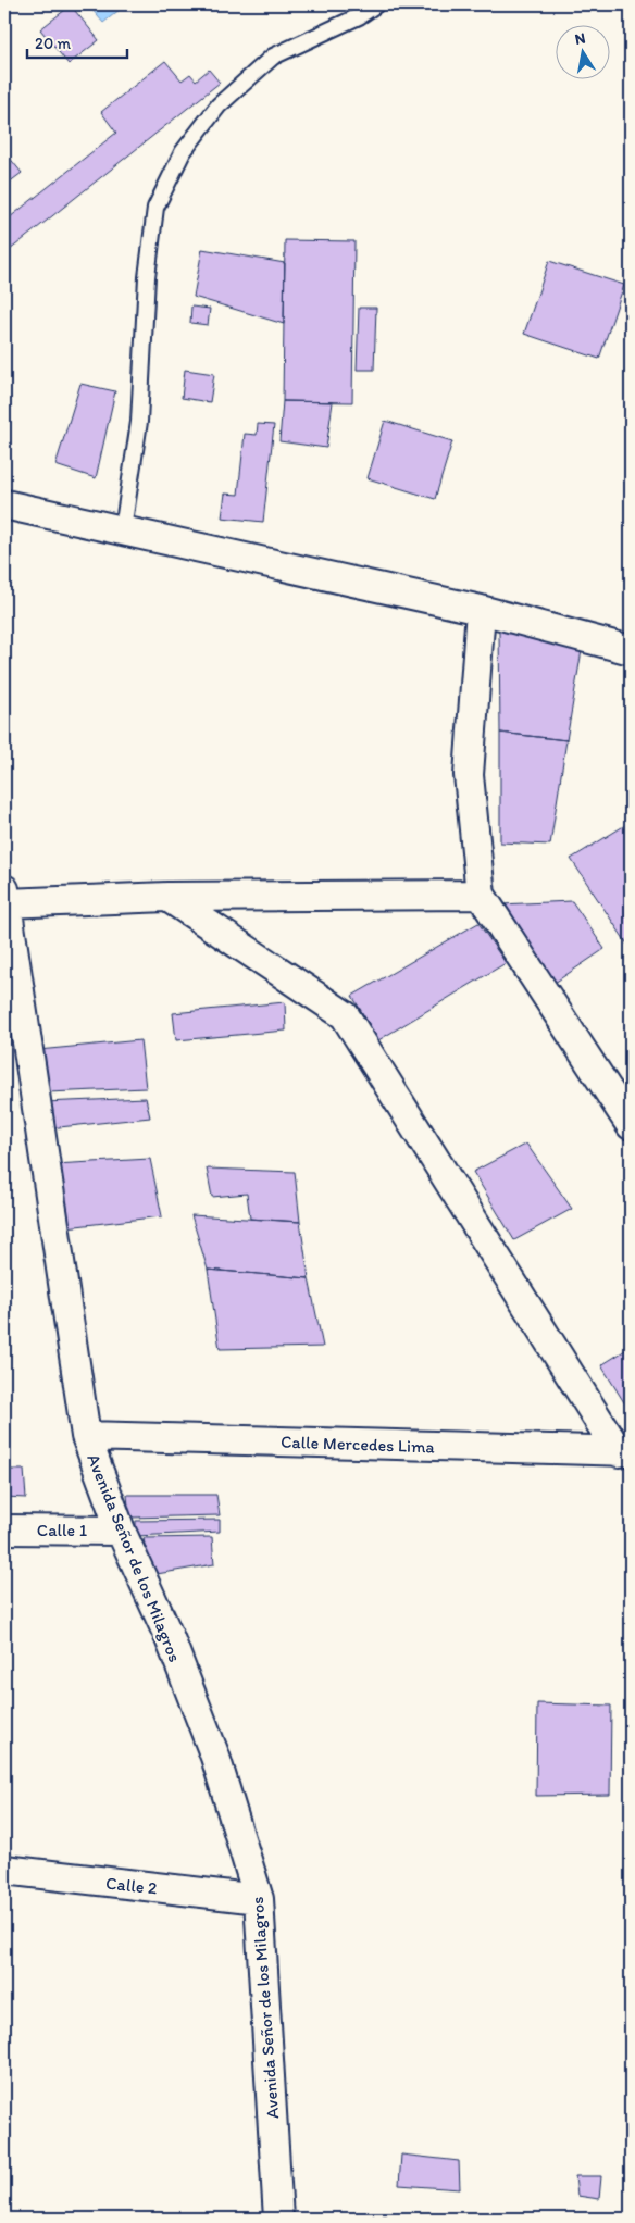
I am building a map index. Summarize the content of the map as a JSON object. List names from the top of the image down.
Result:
{
  "streets": {
    "street": [
      "Calle Mercedes Lima",
      "Calle 1",
      "Avenida Señor de los Milagros",
      "Calle 2"
    ]
  },
  "crossings": [
    ["Calle Mercedes Lima", "Avenida Señor de los Milagros"],
    ["Calle 1", "Avenida Señor de los Milagros"],
    ["Avenida Señor de los Milagros", "Calle 2"]
  ],
  "scale_bar": "20 m",
  "north": "top"
}
